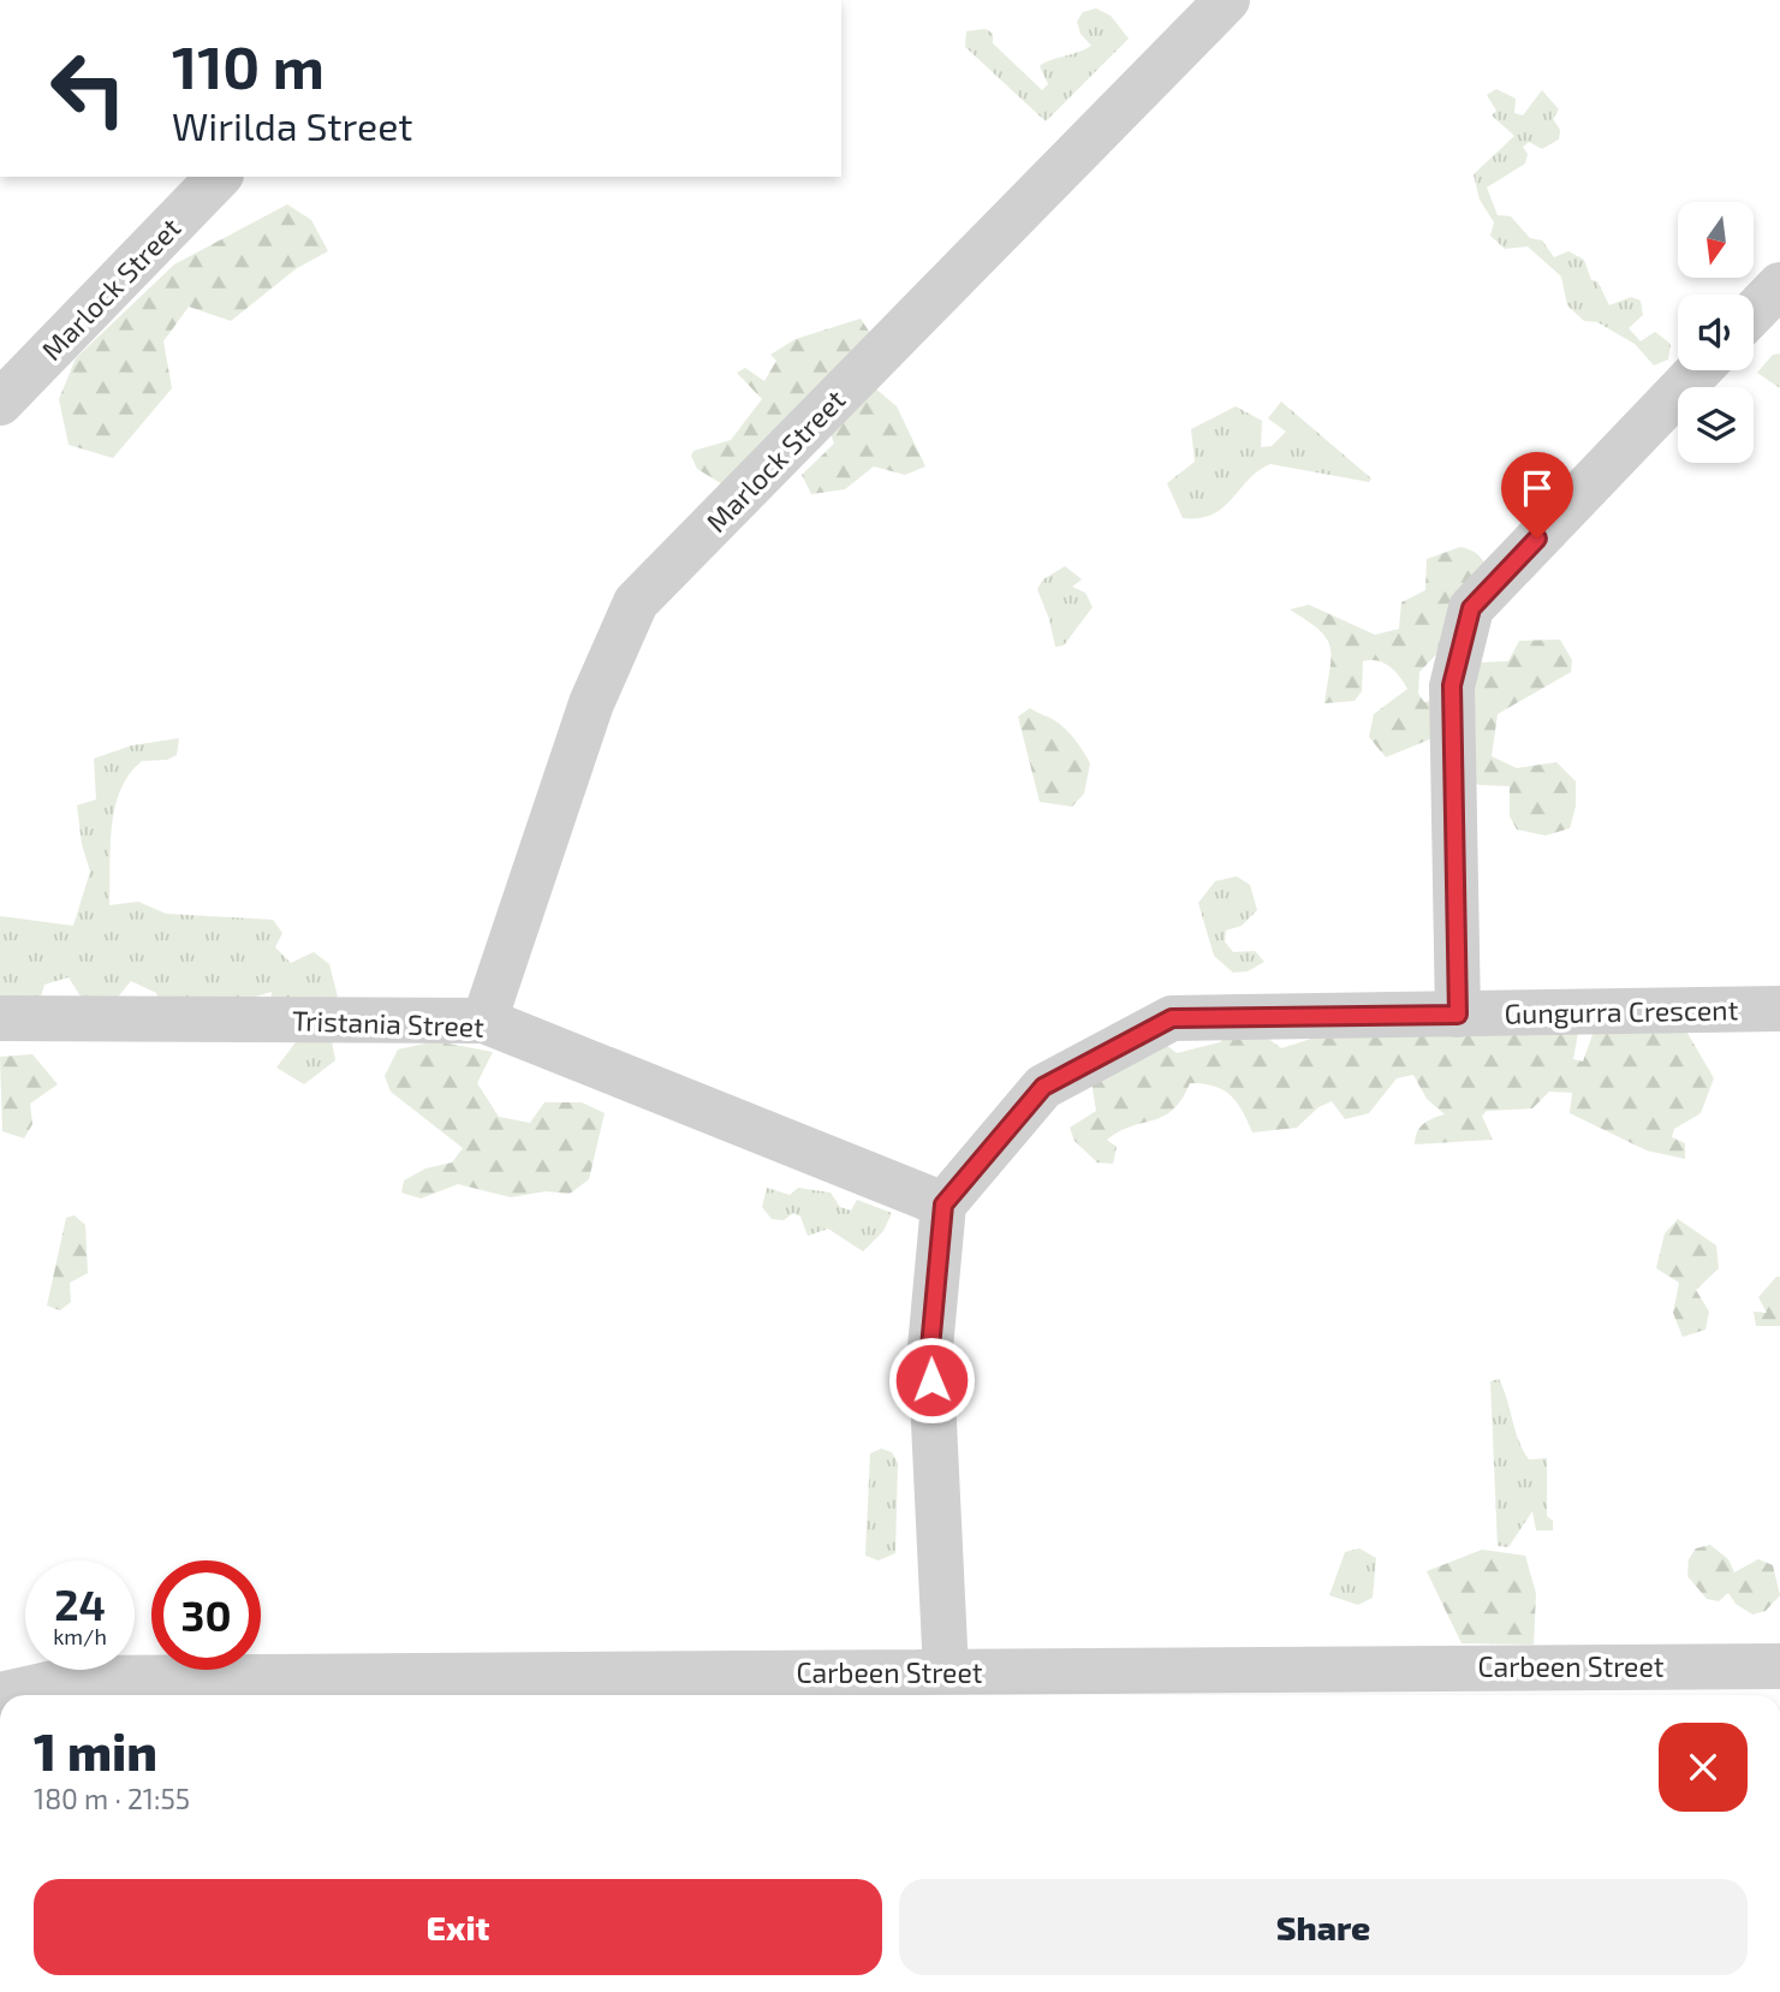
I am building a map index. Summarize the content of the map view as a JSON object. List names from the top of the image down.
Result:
{
  "streets": {
    "street": [
      "Marlock Street",
      "Gungurra Crescent",
      "Tristania Street",
      "Carbeen Street"
    ]
  },
  "crossings": [
    ["Marlock Street", "Tristania Street"],
    ["Gungurra Crescent", "Tristania Street"]
  ],
  "north": "bottom",
  "page": {
    "turn": ["110 m", "Wirilda Street"],
    "speed": "24 km/h",
    "limit": "30",
    "heading": ["1 min", "180 m · 21:55"],
    "buttons": ["Exit", "Share"]
  }
}
